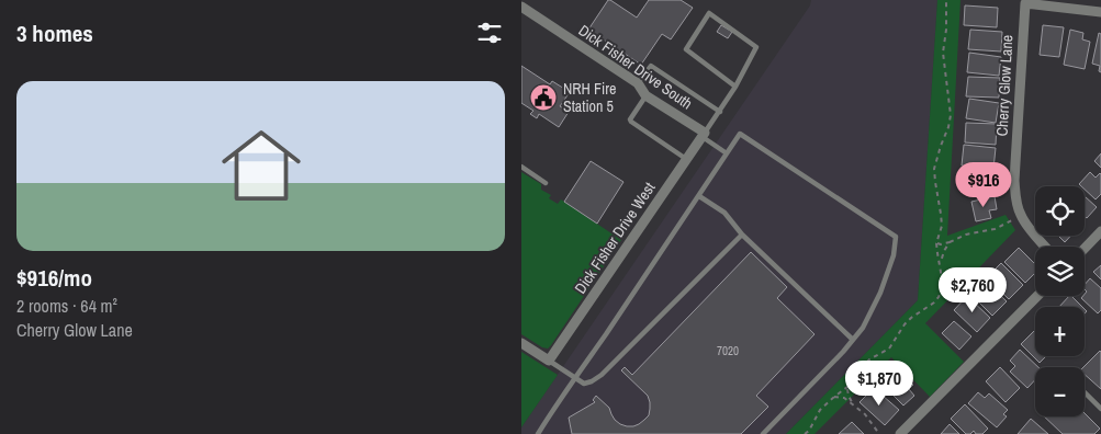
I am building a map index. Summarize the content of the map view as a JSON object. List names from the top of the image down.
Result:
{
  "streets": {
    "street": ["Dick Fisher Drive South", "Cherry Glow Lane", "Dick Fisher Drive West"]
  },
  "crossings": [
    ["Dick Fisher Drive South", "Dick Fisher Drive West"]
  ],
  "places": {
    "public building": ["NRH Fire Station 5"]
  },
  "house_numbers": ["7020"],
  "page": {
    "heading": "3 homes",
    "list": [
      {
        "name": "$916/mo",
        "note": "2 rooms · 64 m² · Cherry Glow Lane"
      }
    ],
    "price": ["$916", "$2,760", "$1,870"],
    "map_buttons": ["+", "−"]
  }
}
